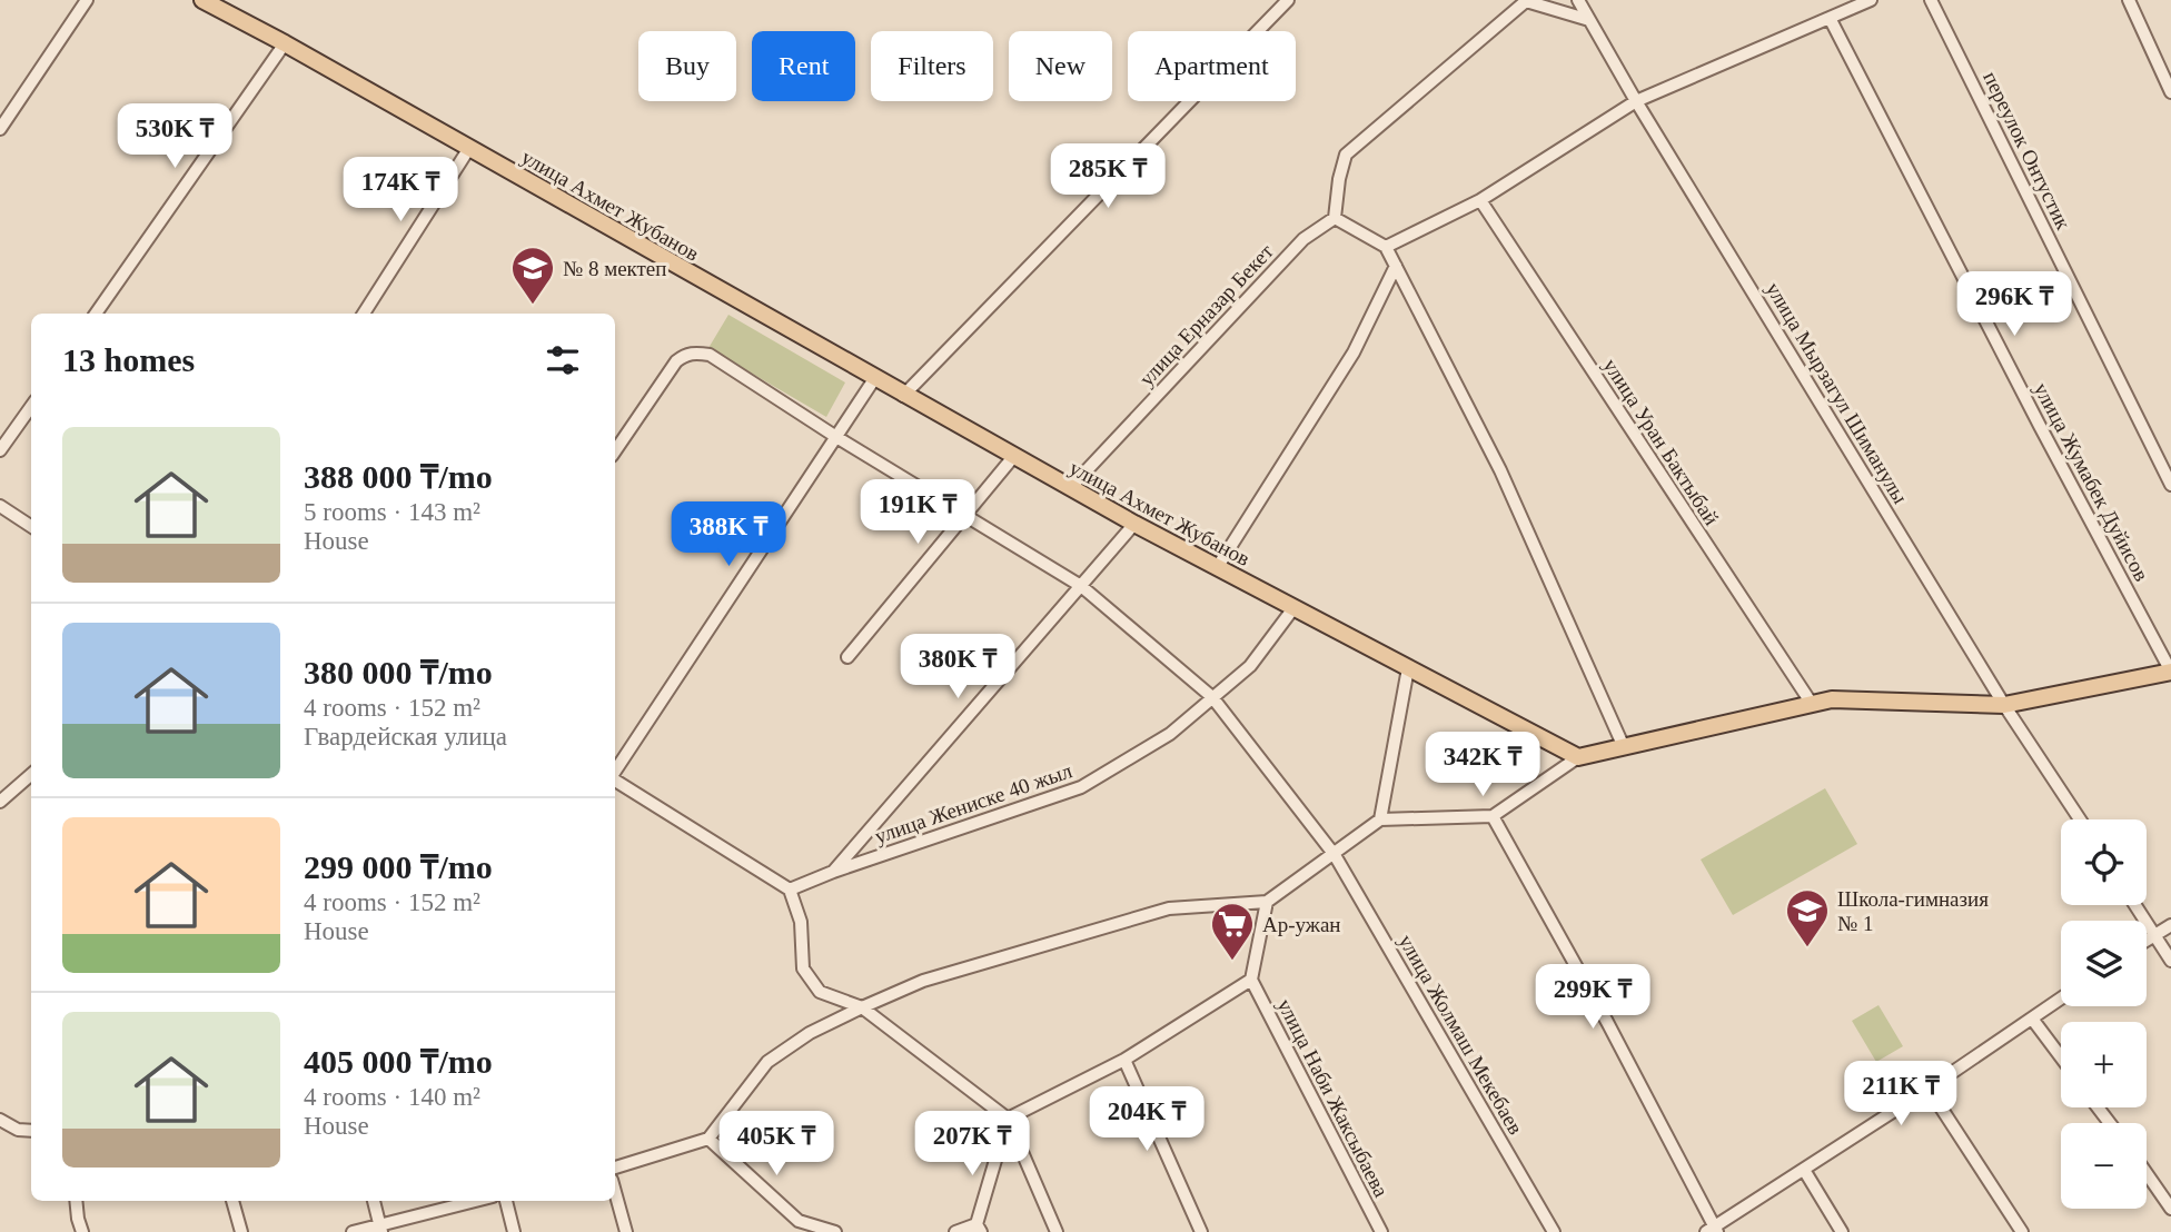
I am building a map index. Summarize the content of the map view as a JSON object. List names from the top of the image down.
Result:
{
  "streets": {
    "main road": ["улица Ахмет Жубанов"],
    "street": [
      "переулок Онтустик",
      "улица Ерназар Бекет",
      "улица Мырзагул Шиманулы",
      "улица Уран Бактыбай",
      "улица Жумабек Дуйисов",
      "улица Жениске 40 жыл",
      "улица Жолмаш Мекебаев",
      "улица Наби Жаксыбаева"
    ]
  },
  "crossings": [
    ["улица Ахмет Жубанов", "улица Ерназар Бекет"],
    ["улица Ахмет Жубанов", "улица Жениске 40 жыл"],
    ["улица Жениске 40 жыл", "улица Жолмаш Мекебаев"]
  ],
  "places": {
    "school or university": ["№ 8 мектеп", "Школа-гимназия № 1"],
    "supermarket": ["Ар-ужан"]
  },
  "page": {
    "chip": [
      "Buy",
      "Rent",
      "Filters",
      "New",
      "Apartment"
    ],
    "price": [
      "530K ₸",
      "285K ₸",
      "174K ₸",
      "296K ₸",
      "191K ₸",
      "388K ₸",
      "380K ₸",
      "342K ₸",
      "299K ₸",
      "211K ₸",
      "204K ₸",
      "405K ₸",
      "207K ₸"
    ],
    "heading": "13 homes",
    "list": [
      {
        "name": "388 000 ₸/mo",
        "note": "5 rooms · 143 m² · House"
      },
      {
        "name": "380 000 ₸/mo",
        "note": "4 rooms · 152 m² · Гвардейская улица"
      },
      {
        "name": "299 000 ₸/mo",
        "note": "4 rooms · 152 m² · House"
      },
      {
        "name": "405 000 ₸/mo",
        "note": "4 rooms · 140 m² · House"
      }
    ],
    "map_buttons": ["+", "−"]
  }
}
